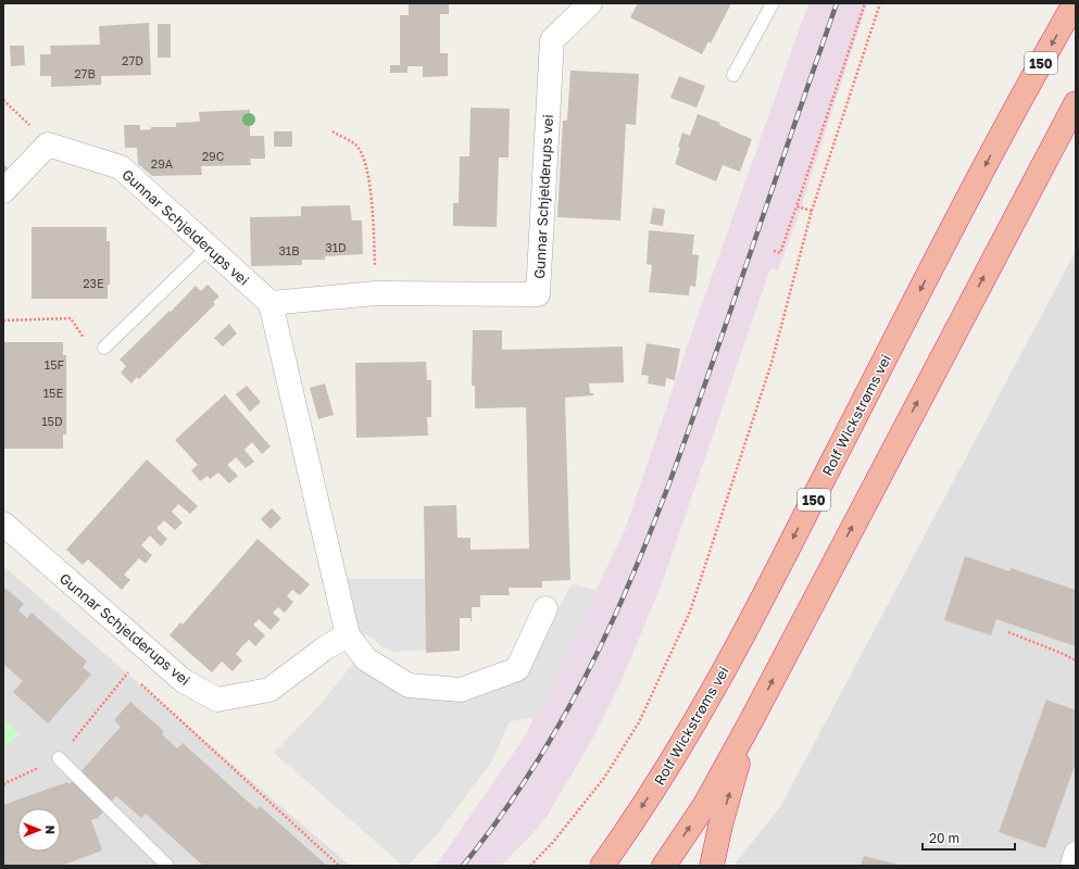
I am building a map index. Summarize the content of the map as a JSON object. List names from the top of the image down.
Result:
{
  "streets": {
    "highway": ["150", "Rolf Wickstrøms vei"],
    "street": ["Gunnar Schjelderups vei"]
  },
  "house_numbers": [
    "27D",
    "27B",
    "29C",
    "29A",
    "31D",
    "31B",
    "23E",
    "15F",
    "15E",
    "15D"
  ],
  "scale_bar": "20 m",
  "north": "right"
}
